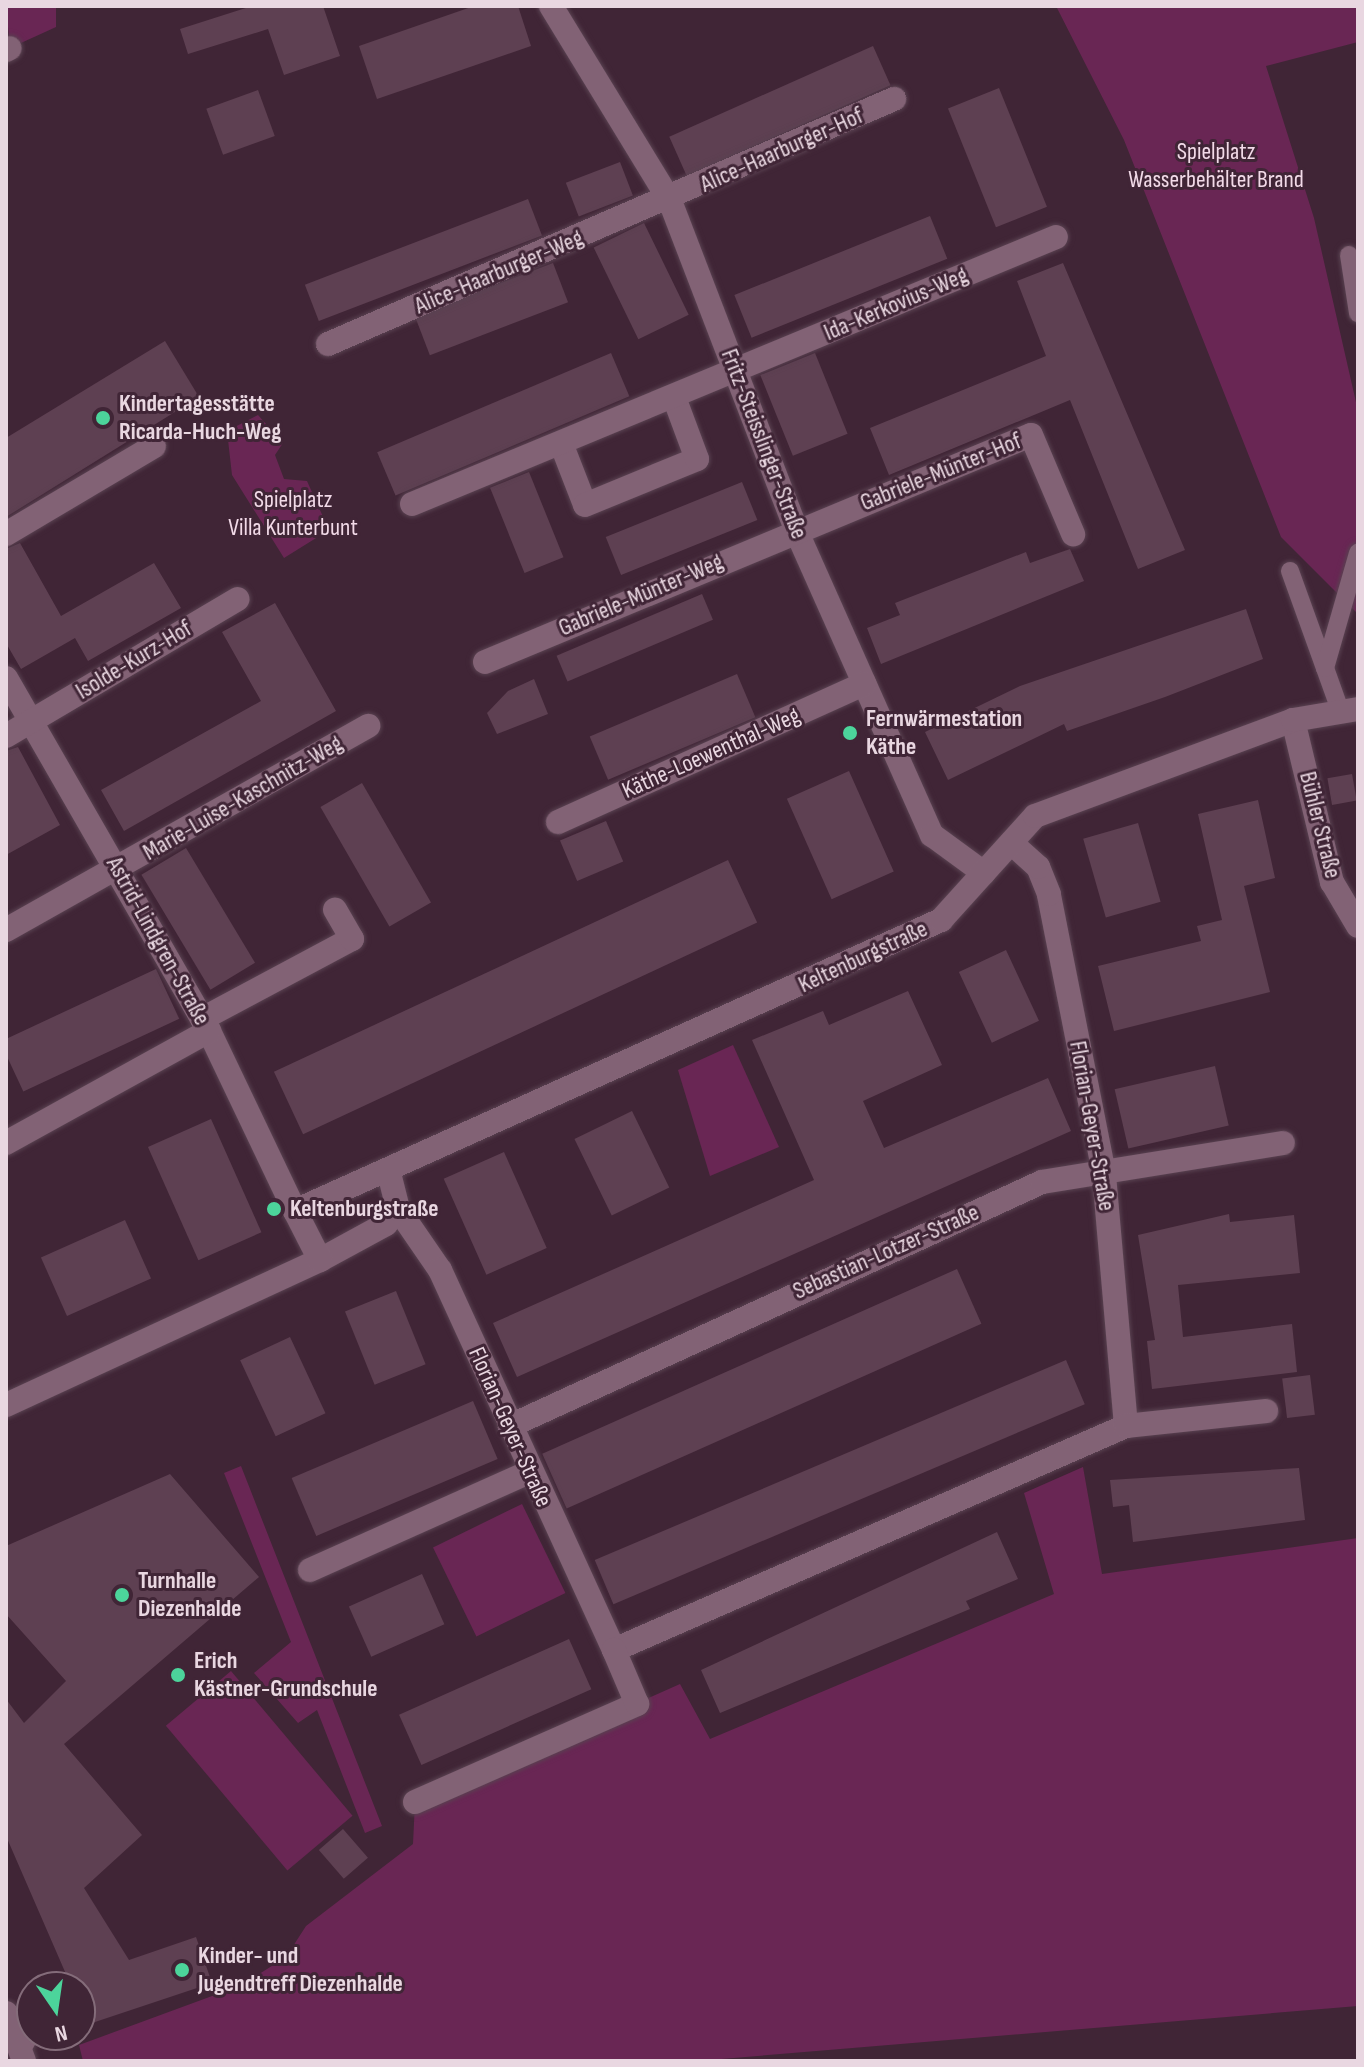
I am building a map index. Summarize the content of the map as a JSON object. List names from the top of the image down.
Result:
{
  "streets": {
    "street": [
      "Alice-Haarburger-Hof",
      "Alice-Haarburger-Weg",
      "Ida-Kerkovius-Weg",
      "Fritz-Steisslinger-Straße",
      "Gabriele-Münter-Hof",
      "Gabriele-Münter-Weg",
      "Isolde-Kurz-Hof",
      "Käthe-Loewenthal-Weg",
      "Marie-Luise-Kaschnitz-Weg",
      "Bühler Straße",
      "Astrid-Lindgren-Straße",
      "Keltenburgstraße",
      "Florian-Geyer-Straße",
      "Sebastian-Lotzer-Straße"
    ]
  },
  "crossings": [
    ["Alice-Haarburger-Hof", "Alice-Haarburger-Weg"],
    ["Alice-Haarburger-Hof", "Fritz-Steisslinger-Straße"],
    ["Alice-Haarburger-Weg", "Fritz-Steisslinger-Straße"],
    ["Ida-Kerkovius-Weg", "Fritz-Steisslinger-Straße"],
    ["Fritz-Steisslinger-Straße", "Gabriele-Münter-Hof"],
    ["Fritz-Steisslinger-Straße", "Gabriele-Münter-Weg"],
    ["Fritz-Steisslinger-Straße", "Käthe-Loewenthal-Weg"],
    ["Fritz-Steisslinger-Straße", "Keltenburgstraße"],
    ["Gabriele-Münter-Hof", "Gabriele-Münter-Weg"],
    ["Isolde-Kurz-Hof", "Astrid-Lindgren-Straße"],
    ["Marie-Luise-Kaschnitz-Weg", "Astrid-Lindgren-Straße"],
    ["Bühler Straße", "Keltenburgstraße"],
    ["Astrid-Lindgren-Straße", "Keltenburgstraße"],
    ["Keltenburgstraße", "Florian-Geyer-Straße"],
    ["Florian-Geyer-Straße", "Sebastian-Lotzer-Straße"]
  ],
  "parks": ["Spielplatz Wasserbehälter Brand", "Spielplatz Villa Kunterbunt"],
  "places": [
    "Kindertagesstätte Ricarda-Huch-Weg",
    "Fernwärmestation Käthe",
    "Keltenburgstraße",
    "Turnhalle Diezenhalde",
    "Erich Kästner-Grundschule",
    "Kinder- und Jugendtreff Diezenhalde"
  ],
  "north": "bottom"
}
